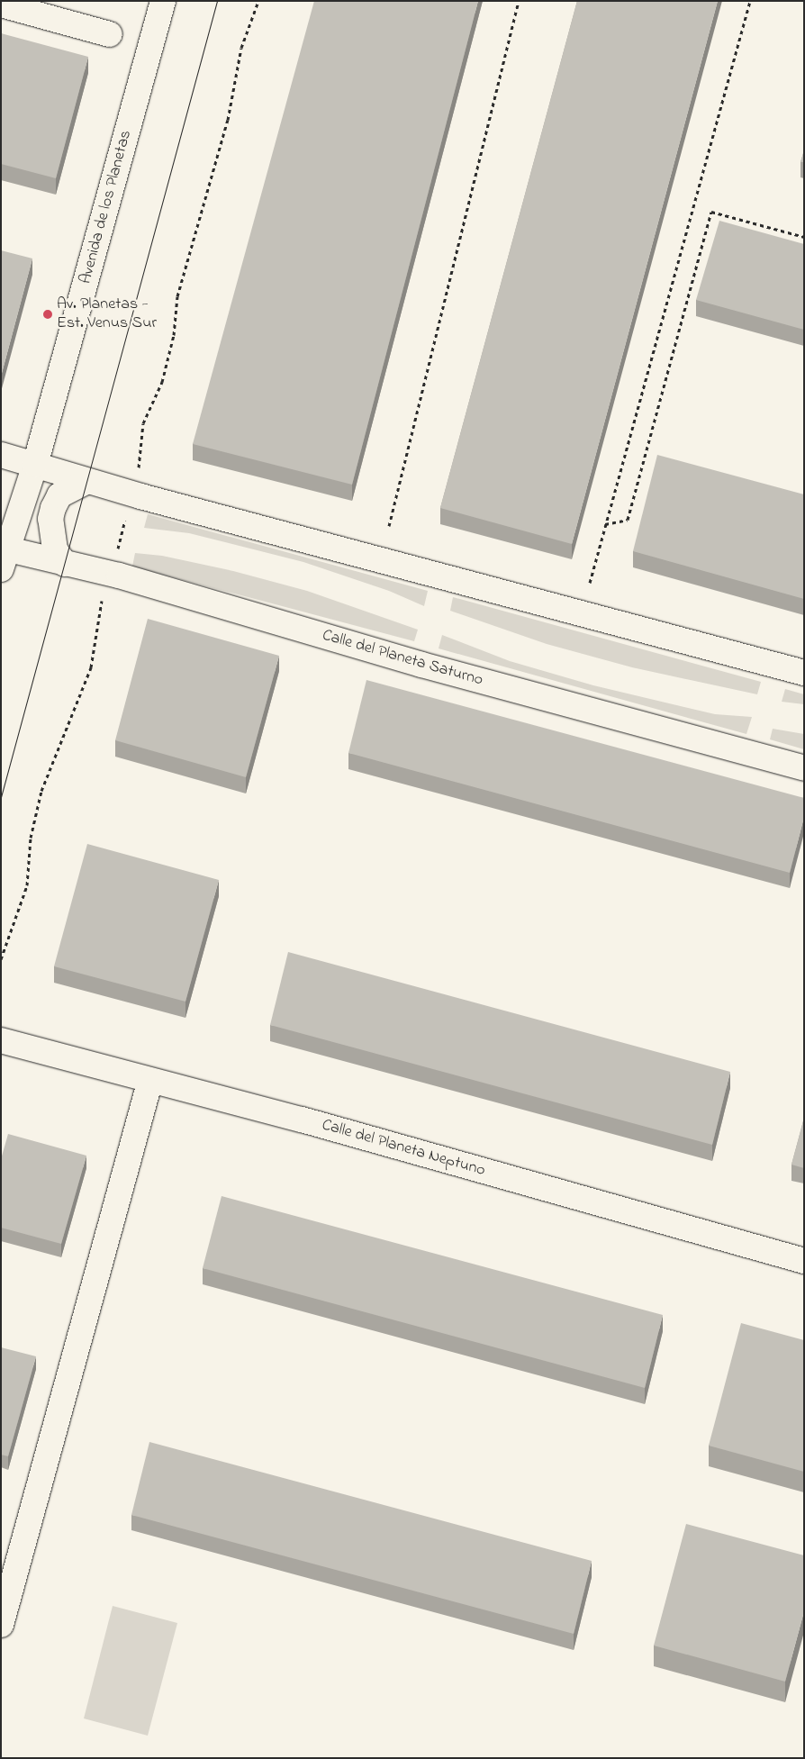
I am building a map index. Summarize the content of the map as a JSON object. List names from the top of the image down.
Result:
{
  "streets": {
    "street": ["Avenida de los Planetas", "Calle del Planeta Saturno", "Calle del Planeta Neptuno"]
  },
  "crossings": [
    ["Avenida de los Planetas", "Calle del Planeta Saturno"]
  ],
  "places": ["Av. Planetas - Est. Venus Sur"]
}
